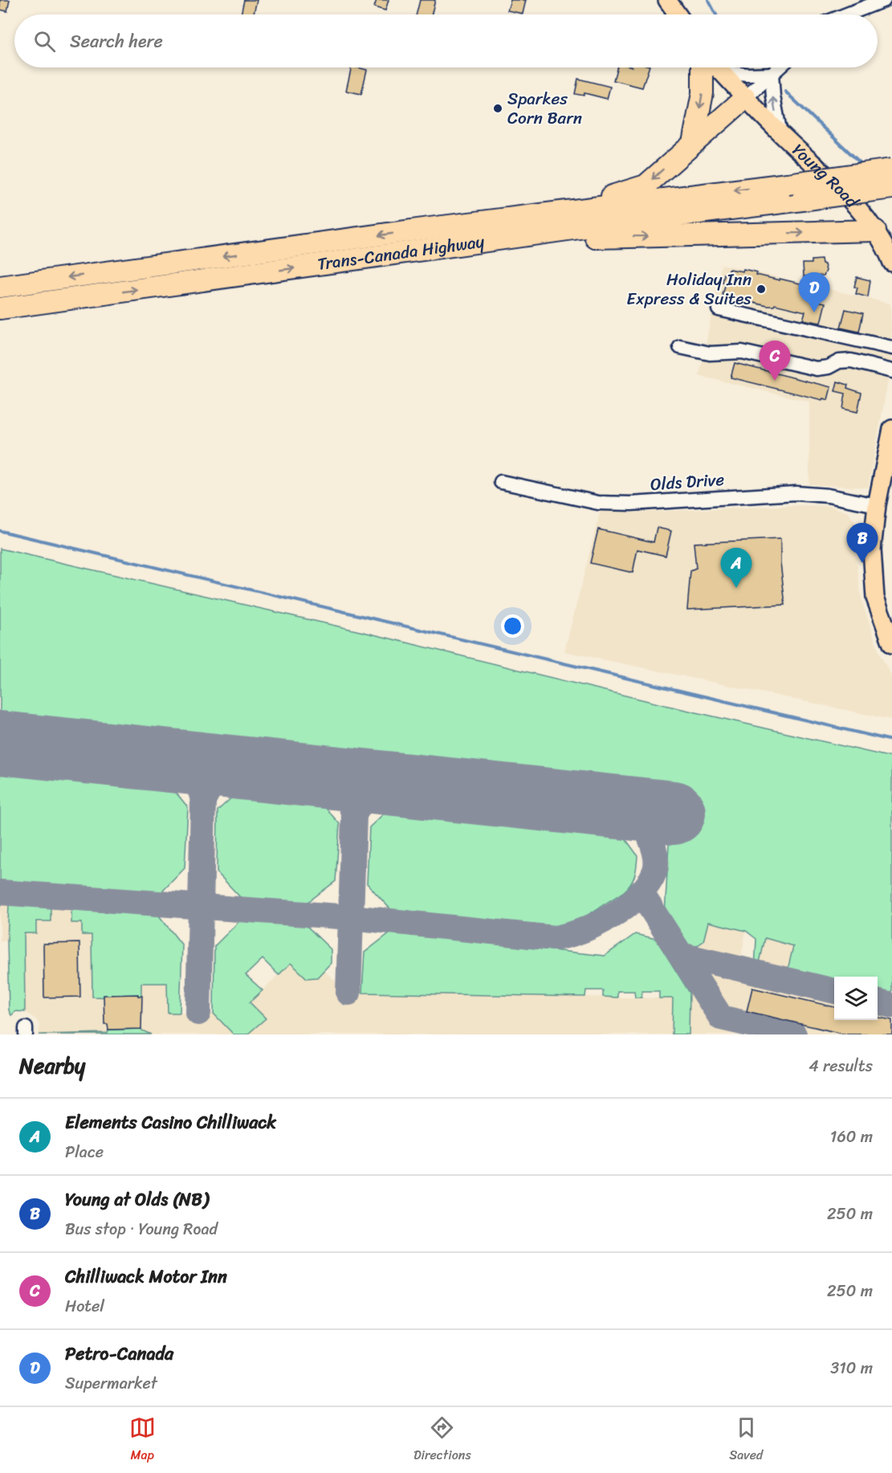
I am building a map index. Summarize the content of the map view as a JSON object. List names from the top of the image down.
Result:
{
  "streets": {
    "highway": ["Trans-Canada Highway"],
    "main road": ["Young Road"],
    "street": ["Olds Drive"]
  },
  "places": ["Sparkes Corn Barn", "Holiday Inn Express & Suites"],
  "page": {
    "search": "Search here",
    "pins": [
      "D",
      "C",
      "B",
      "A"
    ],
    "heading": ["Nearby", "4 results"],
    "list": [
      {
        "mark": "A",
        "name": "Elements Casino Chilliwack",
        "note": "Place",
        "value": "160 m"
      },
      {
        "mark": "B",
        "name": "Young at Olds (NB)",
        "note": "Bus stop · Young Road",
        "value": "250 m"
      },
      {
        "mark": "C",
        "name": "Chilliwack Motor Inn",
        "note": "Hotel",
        "value": "250 m"
      },
      {
        "mark": "D",
        "name": "Petro-Canada",
        "note": "Supermarket",
        "value": "310 m"
      }
    ],
    "nav": ["Map", "Directions", "Saved"]
  }
}
